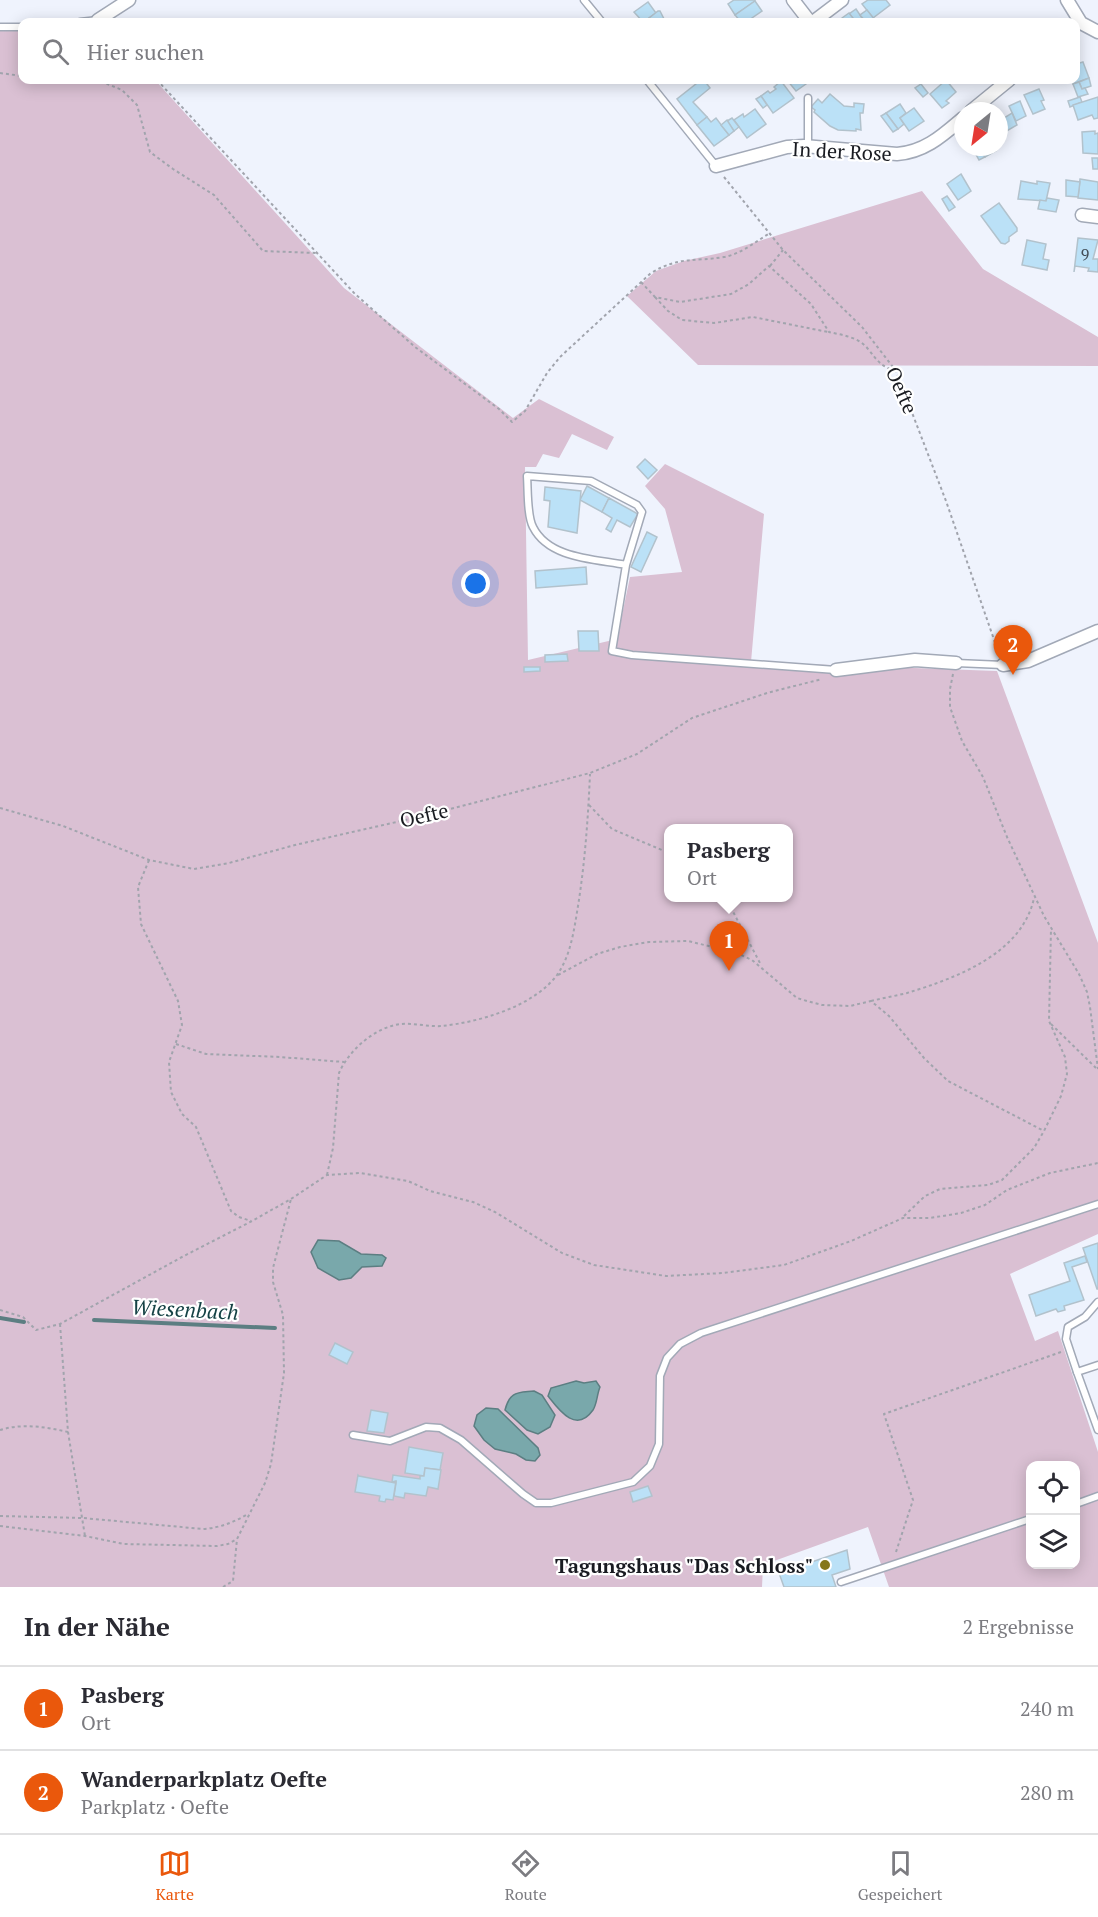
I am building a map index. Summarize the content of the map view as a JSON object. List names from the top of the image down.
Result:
{
  "streets": {
    "street": ["In der Rose"],
    "path": ["Oefte"]
  },
  "crossings": [
    ["In der Rose", "Oefte"]
  ],
  "water": ["Wiesenbach"],
  "places": ["Tagungshaus \"Das Schloss\""],
  "house_numbers": ["9"],
  "north": "bottom left",
  "page": {
    "search": "Hier suchen",
    "pins": ["2", "1"],
    "popup": ["Pasberg", "Ort"],
    "heading": ["In der Nähe", "2 Ergebnisse"],
    "list": [
      {
        "mark": "1",
        "name": "Pasberg",
        "note": "Ort",
        "value": "240 m"
      },
      {
        "mark": "2",
        "name": "Wanderparkplatz Oefte",
        "note": "Parkplatz · Oefte",
        "value": "280 m"
      }
    ],
    "nav": ["Karte", "Route", "Gespeichert"]
  }
}
